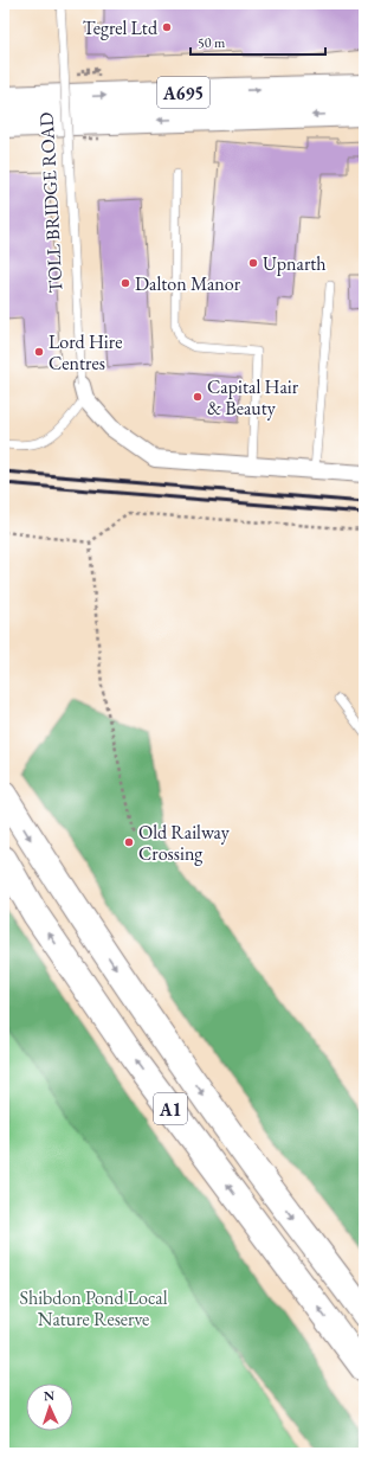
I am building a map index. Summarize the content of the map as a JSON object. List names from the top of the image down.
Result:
{
  "streets": {
    "main road": ["A695", "A1"],
    "lane": ["TOLL BRIDGE ROAD"]
  },
  "parks": ["Shibdon Pond Local Nature Reserve"],
  "places": [
    "Tegrel Ltd",
    "Upnarth",
    "Dalton Manor",
    "Lord Hire Centres",
    "Capital Hair & Beauty",
    "Old Railway Crossing"
  ],
  "scale_bar": "50 m",
  "north": "top"
}
